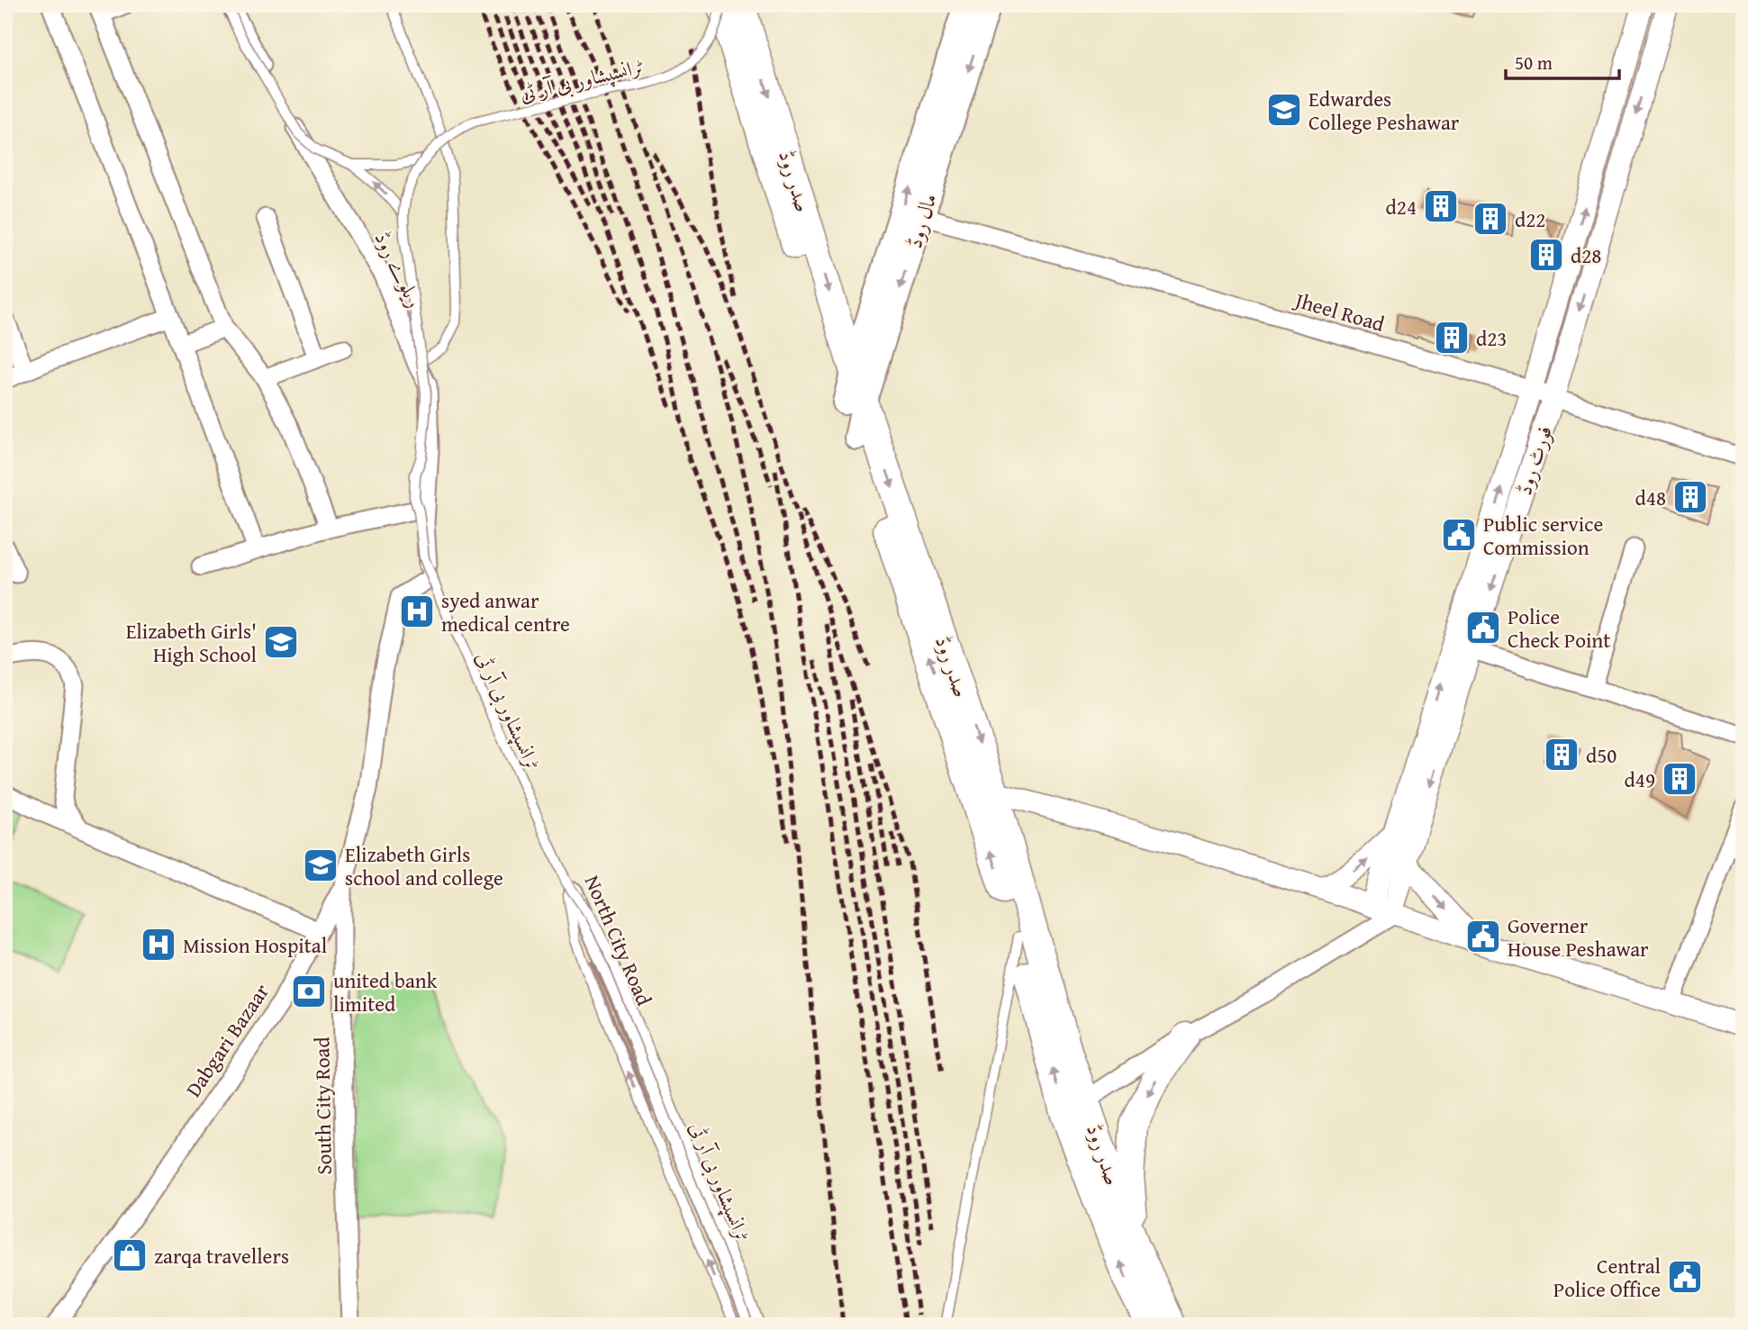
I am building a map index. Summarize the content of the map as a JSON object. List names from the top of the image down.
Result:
{
  "streets": {
    "main road": ["صدر روڈ", "مال روڈ"],
    "street": [
      "ریلوے روڈ",
      "Jheel Road",
      "فورٹ روڈ",
      "North City Road",
      "Dabgari Bazaar",
      "South City Road"
    ],
    "lane": ["ٹرانسپشاور بی آر ٹی"]
  },
  "crossings": [
    ["ٹرانسپشاور بی آر ٹی", "صدر روڈ"],
    ["صدر روڈ", "مال روڈ"],
    ["مال روڈ", "Jheel Road"],
    ["ریلوے روڈ", "North City Road"],
    ["ریلوے روڈ", "Dabgari Bazaar"],
    ["Jheel Road", "فورٹ روڈ"],
    ["North City Road", "Dabgari Bazaar"],
    ["Dabgari Bazaar", "South City Road"]
  ],
  "places": {
    "school or university": ["Edwardes College Peshawar", "Elizabeth Girls' High School", "Elizabeth Girls school and college"],
    "building": [
      "d24",
      "d22",
      "d28",
      "d23",
      "d48",
      "d50",
      "d49"
    ],
    "public building": [
      "Public service Commission",
      "Police Check Point",
      "Governer House Peshawar",
      "Central Police Office"
    ],
    "hospital": ["syed anwar medical centre", "Mission Hospital"],
    "bank": ["united bank limited"],
    "shop": ["zarqa travellers"]
  },
  "scale_bar": "50 m"
}
